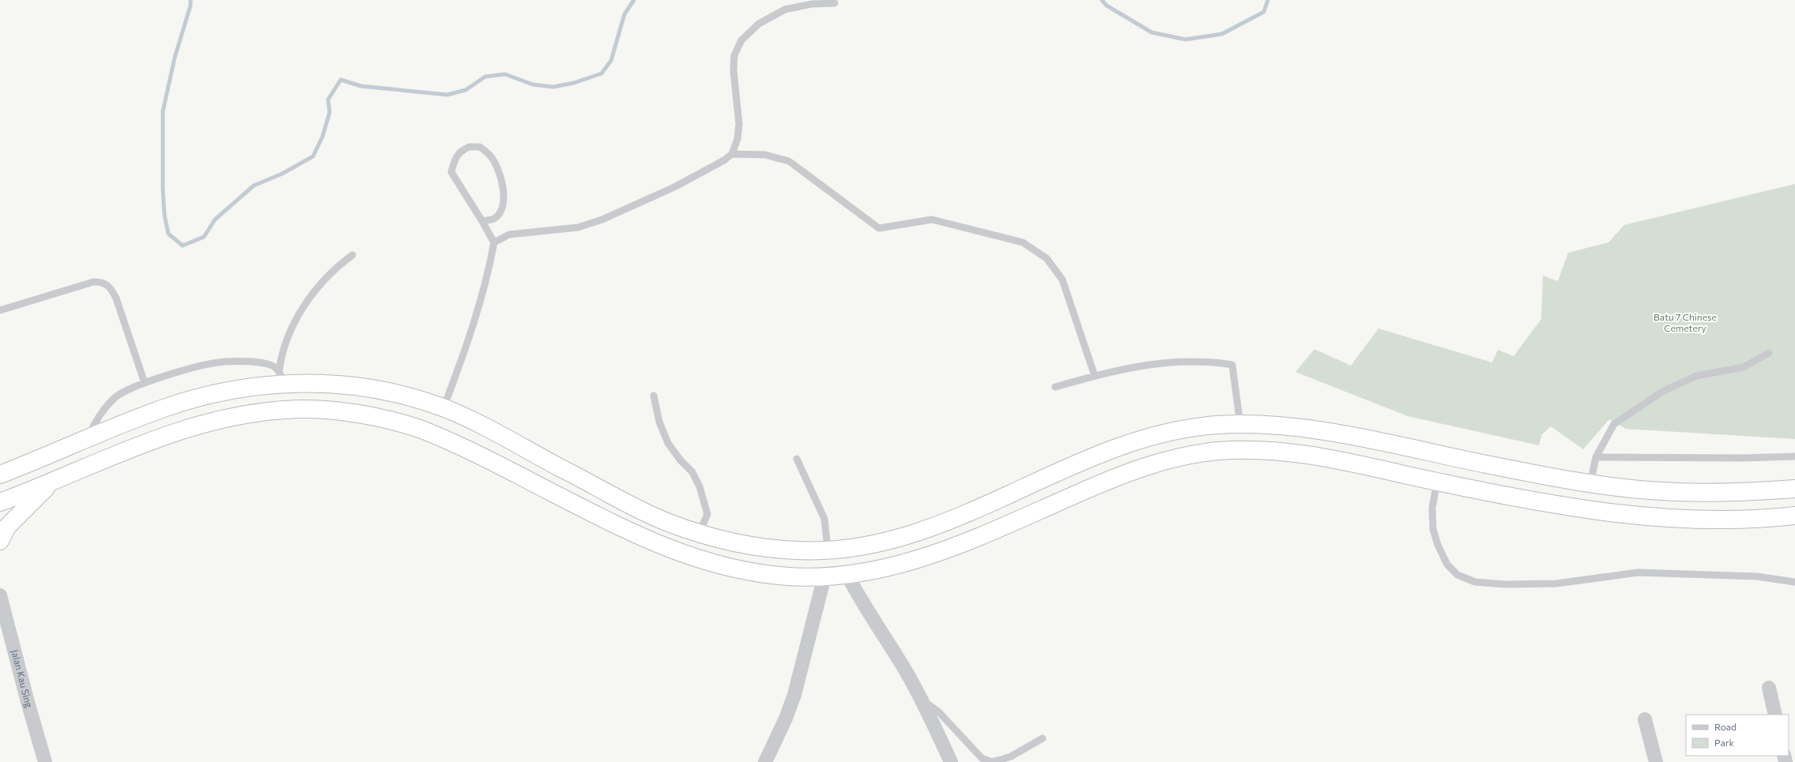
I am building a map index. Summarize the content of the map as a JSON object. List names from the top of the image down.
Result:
{
  "streets": {
    "street": ["Jalan Kau Sing"]
  },
  "parks": ["Batu 7 Chinese Cemetery"],
  "legend": ["Road", "Park"]
}
